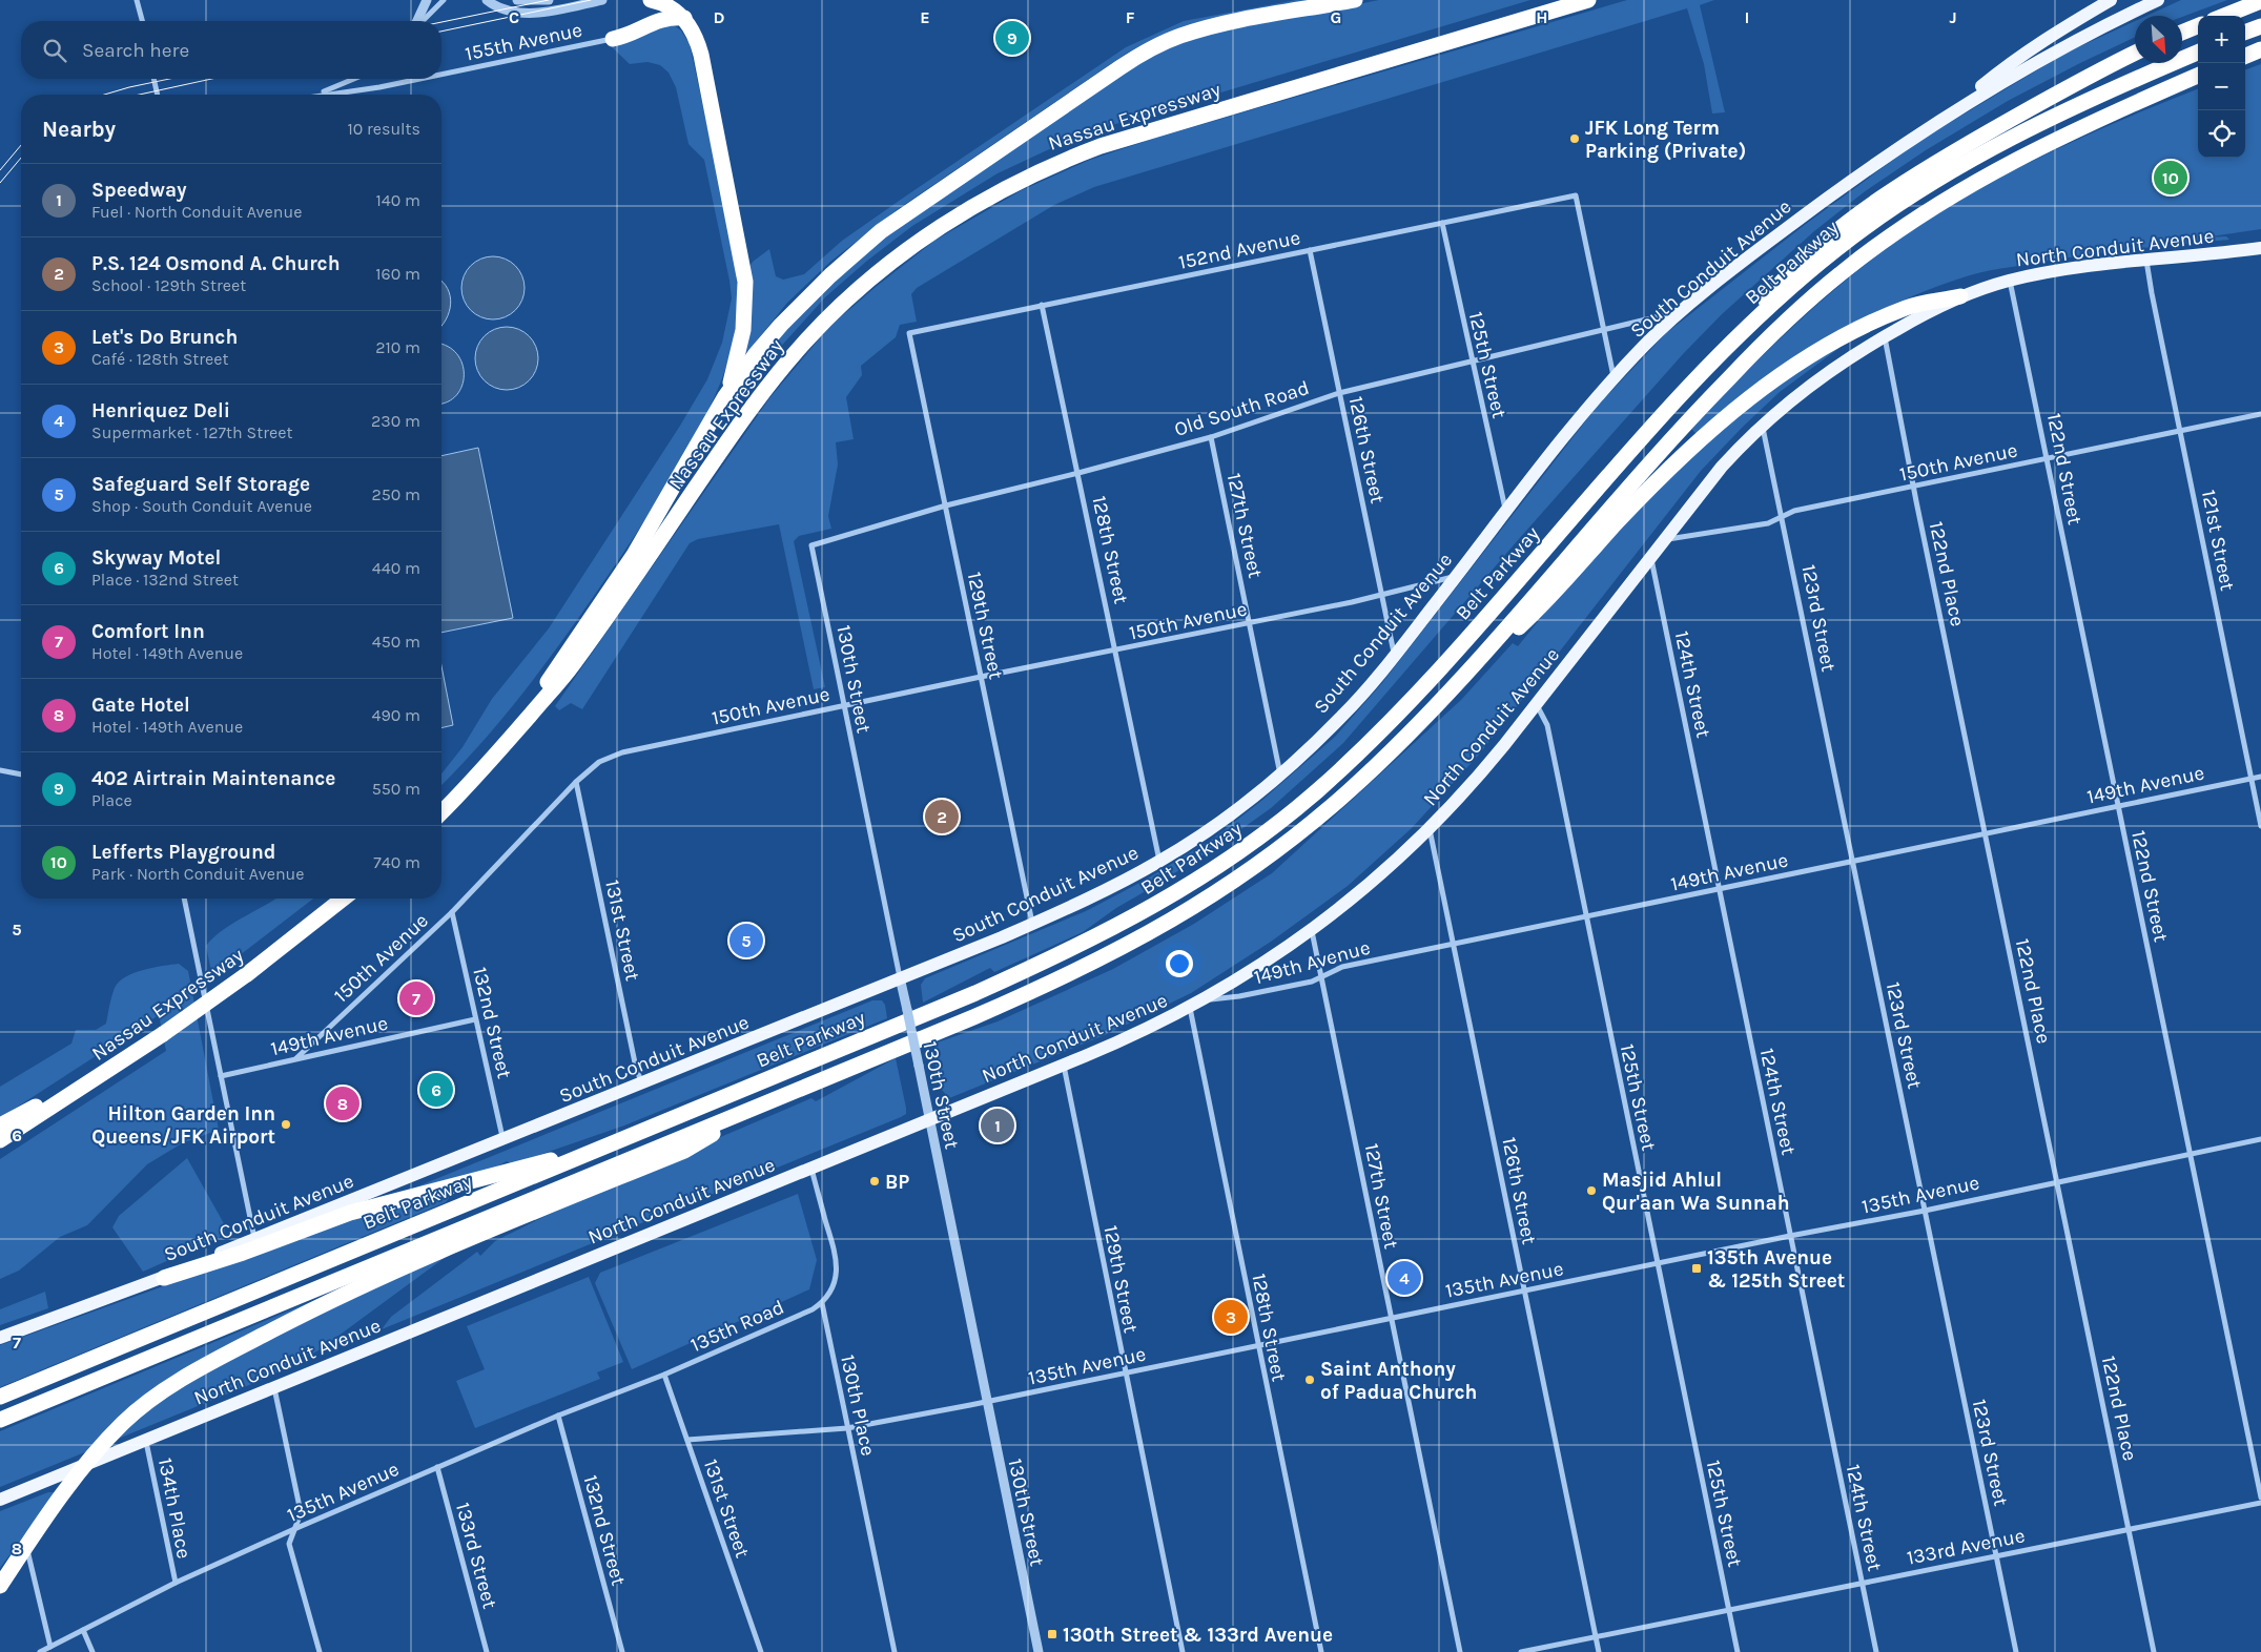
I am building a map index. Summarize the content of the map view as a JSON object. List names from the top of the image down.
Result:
{
  "streets": {
    "highway": ["Nassau Expressway", "Belt Parkway"],
    "main road": ["North Conduit Avenue", "South Conduit Avenue"],
    "street": [
      "155th Avenue",
      "152nd Avenue",
      "125th Street",
      "Old South Road",
      "126th Street",
      "150th Avenue",
      "122nd Street",
      "127th Street",
      "121st Street",
      "128th Street",
      "122nd Place",
      "123rd Street",
      "129th Street",
      "130th Street",
      "124th Street",
      "149th Avenue",
      "131st Street",
      "132nd Street",
      "135th Avenue",
      "135th Road",
      "130th Place",
      "134th Place",
      "133rd Avenue",
      "133rd Street"
    ]
  },
  "crossings": [
    ["North Conduit Avenue", "125th Street"],
    ["North Conduit Avenue", "126th Street"],
    ["North Conduit Avenue", "150th Avenue"],
    ["North Conduit Avenue", "122nd Street"],
    ["North Conduit Avenue", "127th Street"],
    ["North Conduit Avenue", "121st Street"],
    ["North Conduit Avenue", "128th Street"],
    ["North Conduit Avenue", "122nd Place"],
    ["North Conduit Avenue", "123rd Street"],
    ["North Conduit Avenue", "129th Street"],
    ["North Conduit Avenue", "130th Street"],
    ["North Conduit Avenue", "124th Street"],
    ["North Conduit Avenue", "149th Avenue"],
    ["North Conduit Avenue", "134th Place"],
    ["152nd Avenue", "125th Street"],
    ["152nd Avenue", "Old South Road"],
    ["152nd Avenue", "126th Street"],
    ["152nd Avenue", "128th Street"],
    ["152nd Avenue", "129th Street"],
    ["South Conduit Avenue", "125th Street"],
    ["South Conduit Avenue", "Old South Road"],
    ["South Conduit Avenue", "126th Street"],
    ["South Conduit Avenue", "150th Avenue"],
    ["South Conduit Avenue", "127th Street"],
    ["South Conduit Avenue", "128th Street"],
    ["South Conduit Avenue", "129th Street"],
    ["South Conduit Avenue", "130th Street"],
    ["South Conduit Avenue", "131st Street"],
    ["South Conduit Avenue", "132nd Street"],
    ["125th Street", "Old South Road"],
    ["125th Street", "149th Avenue"],
    ["125th Street", "135th Avenue"],
    ["125th Street", "133rd Avenue"],
    ["Old South Road", "126th Street"],
    ["Old South Road", "127th Street"],
    ["Old South Road", "128th Street"],
    ["Old South Road", "129th Street"],
    ["Old South Road", "130th Street"],
    ["126th Street", "150th Avenue"],
    ["126th Street", "149th Avenue"],
    ["126th Street", "135th Avenue"],
    ["126th Street", "133rd Avenue"],
    ["150th Avenue", "122nd Street"],
    ["150th Avenue", "127th Street"],
    ["150th Avenue", "121st Street"],
    ["150th Avenue", "128th Street"],
    ["150th Avenue", "122nd Place"],
    ["150th Avenue", "123rd Street"],
    ["150th Avenue", "129th Street"],
    ["150th Avenue", "130th Street"],
    ["150th Avenue", "149th Avenue"],
    ["150th Avenue", "131st Street"],
    ["150th Avenue", "132nd Street"],
    ["122nd Street", "149th Avenue"],
    ["122nd Street", "135th Avenue"],
    ["127th Street", "149th Avenue"],
    ["127th Street", "135th Avenue"],
    ["121st Street", "149th Avenue"],
    ["128th Street", "135th Avenue"],
    ["122nd Place", "149th Avenue"],
    ["122nd Place", "135th Avenue"],
    ["122nd Place", "133rd Avenue"],
    ["123rd Street", "149th Avenue"],
    ["123rd Street", "135th Avenue"],
    ["123rd Street", "133rd Avenue"],
    ["129th Street", "135th Avenue"],
    ["130th Street", "135th Avenue"],
    ["124th Street", "149th Avenue"],
    ["124th Street", "135th Avenue"],
    ["124th Street", "133rd Avenue"],
    ["149th Avenue", "132nd Street"],
    ["131st Street", "135th Avenue"],
    ["131st Street", "135th Road"],
    ["132nd Street", "135th Avenue"],
    ["135th Avenue", "135th Road"],
    ["135th Avenue", "130th Place"],
    ["135th Avenue", "134th Place"],
    ["135th Avenue", "133rd Street"],
    ["135th Road", "130th Place"]
  ],
  "places": {
    "other": [
      "JFK Long Term Parking (Private)",
      "Hilton Garden Inn Queens/JFK Airport",
      "BP",
      "Masjid Ahlul Qur'aan Wa Sunnah",
      "Saint Anthony of Padua Church"
    ],
    "transit": ["135th Avenue & 125th Street", "130th Street & 133rd Avenue"]
  },
  "north": "bottom right",
  "page": {
    "map_buttons": ["+", "−"],
    "pins": [
      "9",
      "10",
      "2",
      "5",
      "7",
      "6",
      "8",
      "1",
      "4",
      "3"
    ],
    "search": "Search here",
    "heading": ["Nearby", "10 results"],
    "list": [
      {
        "mark": "1",
        "name": "Speedway",
        "note": "Fuel · North Conduit Avenue",
        "value": "140 m"
      },
      {
        "mark": "2",
        "name": "P.S. 124 Osmond A. Church",
        "note": "School · 129th Street",
        "value": "160 m"
      },
      {
        "mark": "3",
        "name": "Let's Do Brunch",
        "note": "Café · 128th Street",
        "value": "210 m"
      },
      {
        "mark": "4",
        "name": "Henriquez Deli",
        "note": "Supermarket · 127th Street",
        "value": "230 m"
      },
      {
        "mark": "5",
        "name": "Safeguard Self Storage",
        "note": "Shop · South Conduit Avenue",
        "value": "250 m"
      },
      {
        "mark": "6",
        "name": "Skyway Motel",
        "note": "Place · 132nd Street",
        "value": "440 m"
      },
      {
        "mark": "7",
        "name": "Comfort Inn",
        "note": "Hotel · 149th Avenue",
        "value": "450 m"
      },
      {
        "mark": "8",
        "name": "Gate Hotel",
        "note": "Hotel · 149th Avenue",
        "value": "490 m"
      },
      {
        "mark": "9",
        "name": "402 Airtrain Maintenance",
        "note": "Place",
        "value": "550 m"
      },
      {
        "mark": "10",
        "name": "Lefferts Playground",
        "note": "Park · North Conduit Avenue",
        "value": "740 m"
      }
    ]
  },
  "grid": {
    "columns": [
      "C",
      "D",
      "E",
      "F",
      "G",
      "H",
      "I",
      "J"
    ],
    "rows": [
      "5",
      "6",
      "7",
      "8"
    ]
  }
}
